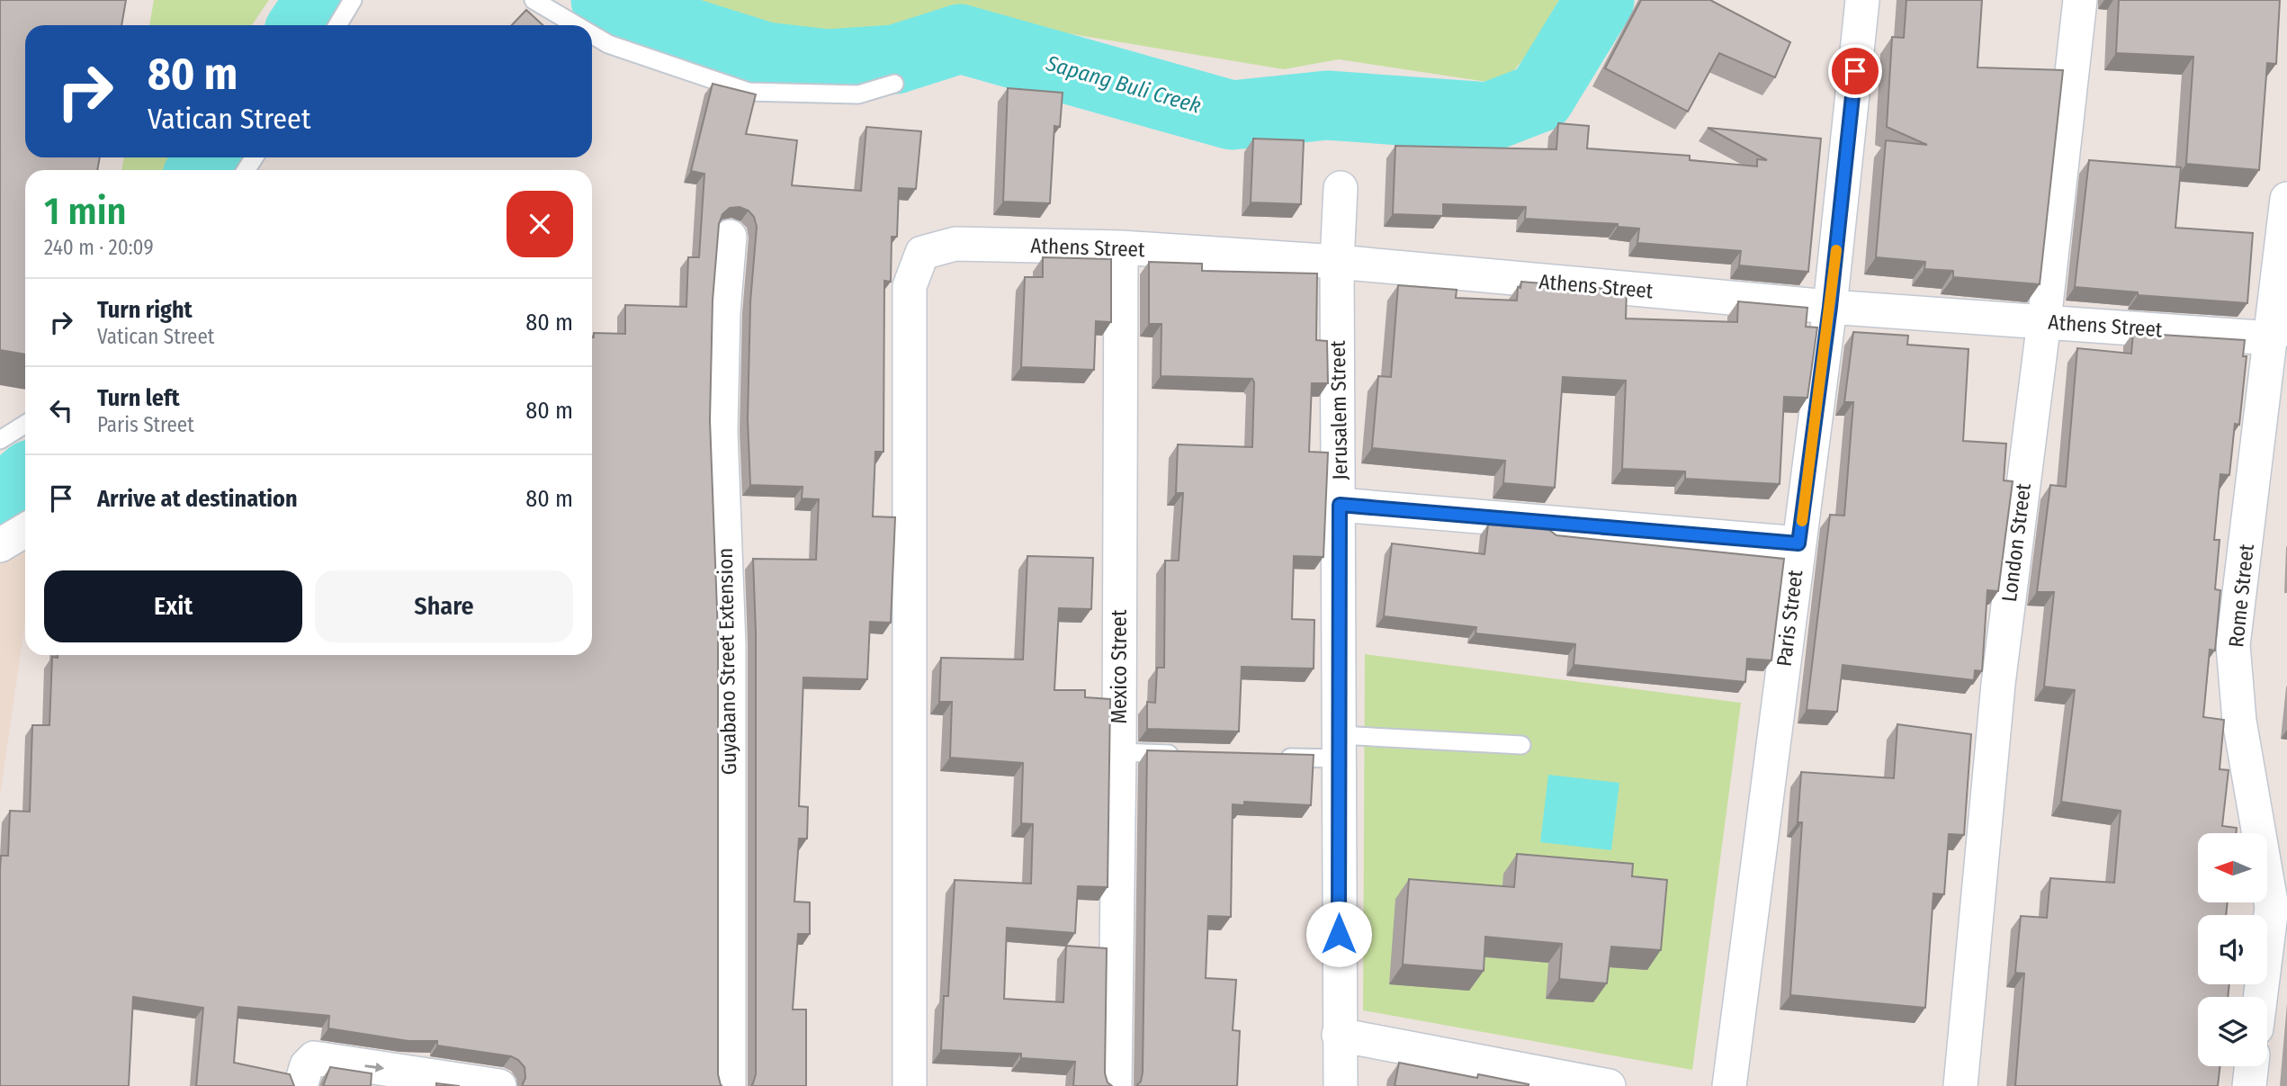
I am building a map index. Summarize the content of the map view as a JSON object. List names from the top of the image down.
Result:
{
  "streets": {
    "street": [
      "Athens Street",
      "Jerusalem Street",
      "London Street",
      "Rome Street",
      "Paris Street",
      "Guyabano Street Extension",
      "Mexico Street"
    ]
  },
  "crossings": [
    ["Athens Street", "Jerusalem Street"],
    ["Athens Street", "London Street"],
    ["Athens Street", "Rome Street"],
    ["Athens Street", "Paris Street"],
    ["Athens Street", "Mexico Street"]
  ],
  "water": ["Sapang Buli Creek"],
  "north": "left",
  "page": {
    "turn": ["80 m", "Vatican Street"],
    "heading": ["1 min", "240 m · 20:09"],
    "list": [
      {
        "name": "Turn right",
        "note": "Vatican Street",
        "value": "80 m"
      },
      {
        "name": "Turn left",
        "note": "Paris Street",
        "value": "80 m"
      },
      {
        "name": "Arrive at destination",
        "value": "80 m"
      }
    ],
    "buttons": ["Exit", "Share"]
  }
}
